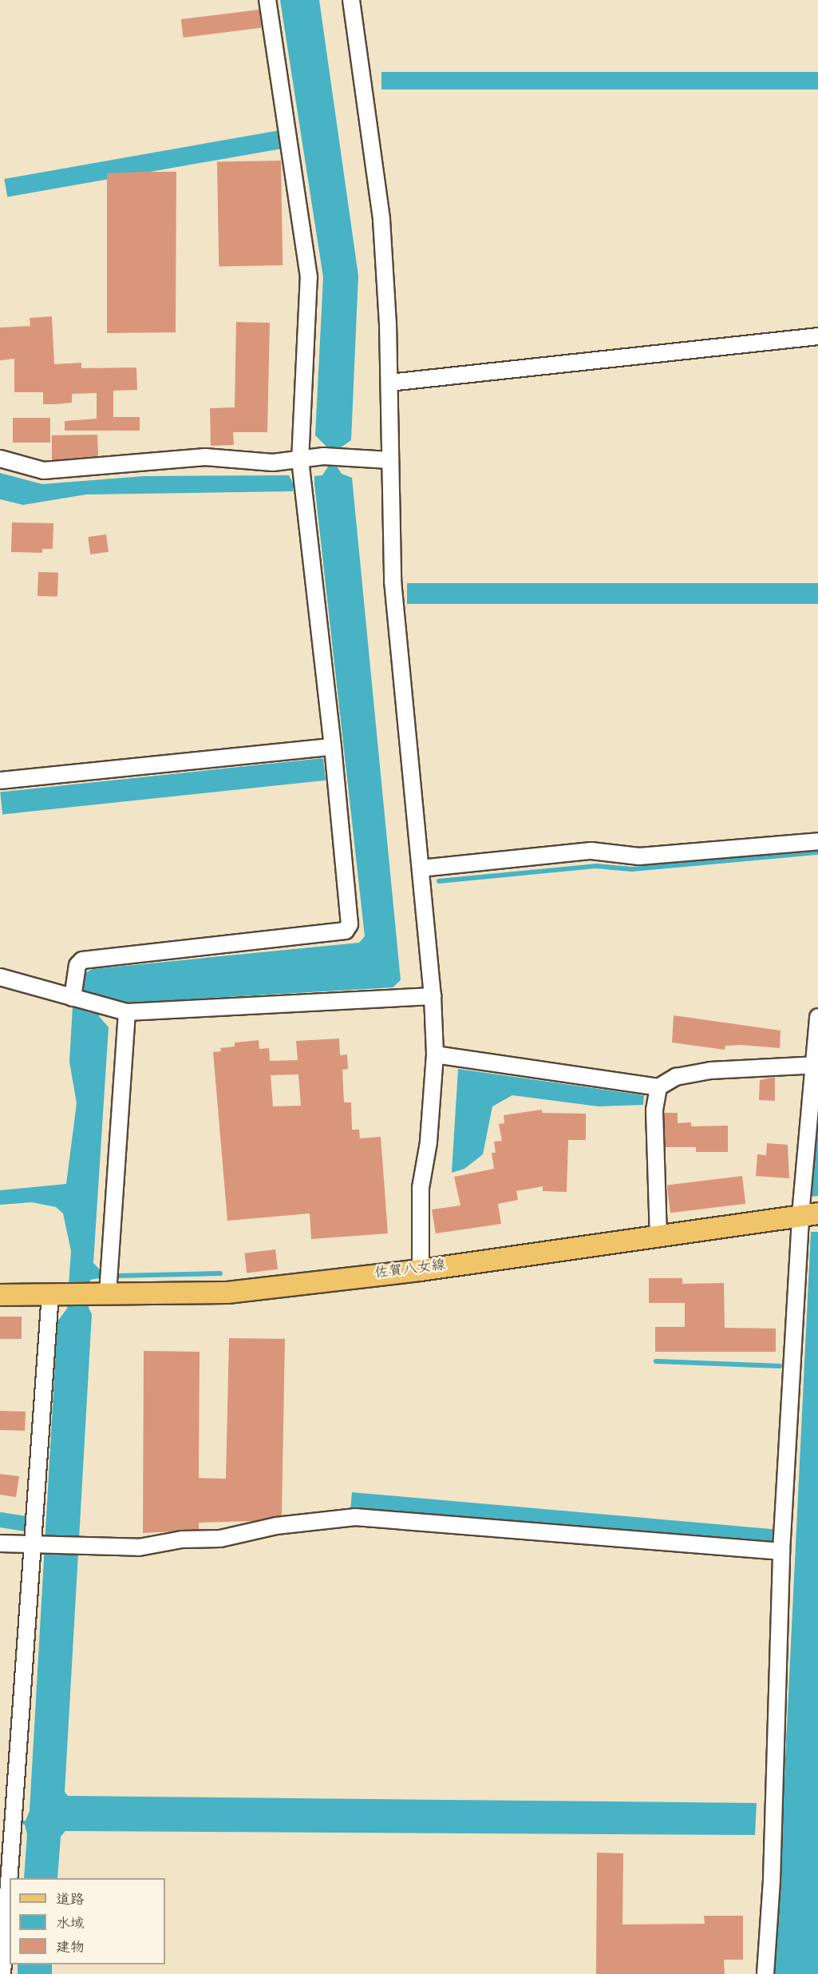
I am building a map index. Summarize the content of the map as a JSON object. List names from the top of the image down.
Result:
{
  "streets": {
    "main road": ["佐賀八女線"]
  },
  "legend": ["道路", "水域", "建物"]
}
